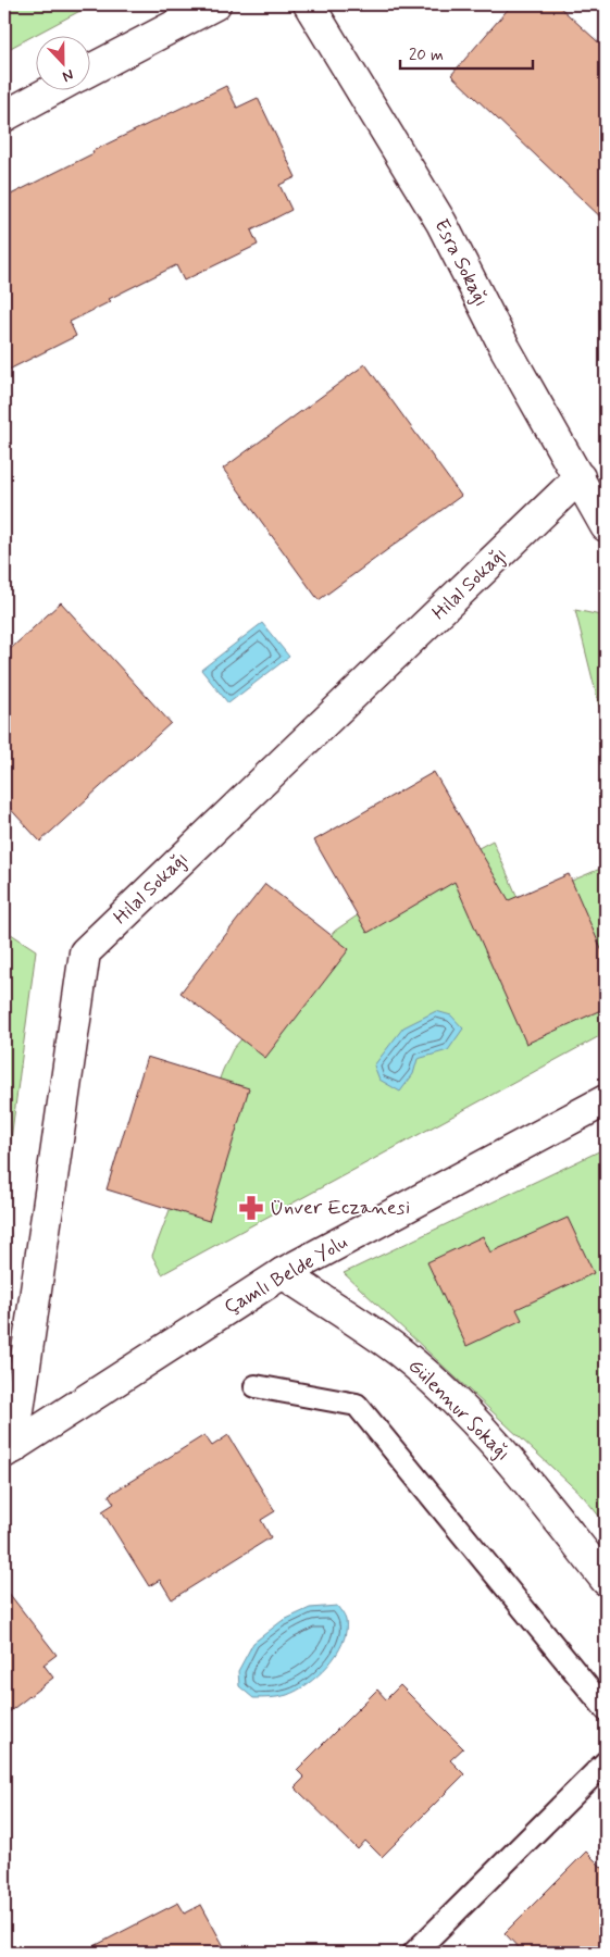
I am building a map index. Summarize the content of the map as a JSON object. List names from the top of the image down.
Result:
{
  "streets": {
    "street": [
      "Esra Sokağı",
      "Hilal Sokağı",
      "Çamlı Belde Yolu",
      "Gülennur Sokağı"
    ]
  },
  "crossings": [
    ["Esra Sokağı", "Hilal Sokağı"],
    ["Hilal Sokağı", "Çamlı Belde Yolu"],
    ["Çamlı Belde Yolu", "Gülennur Sokağı"]
  ],
  "places": {
    "pharmacy": ["Ünver Eczanesi"]
  },
  "scale_bar": "20 m",
  "north": "bottom"
}
